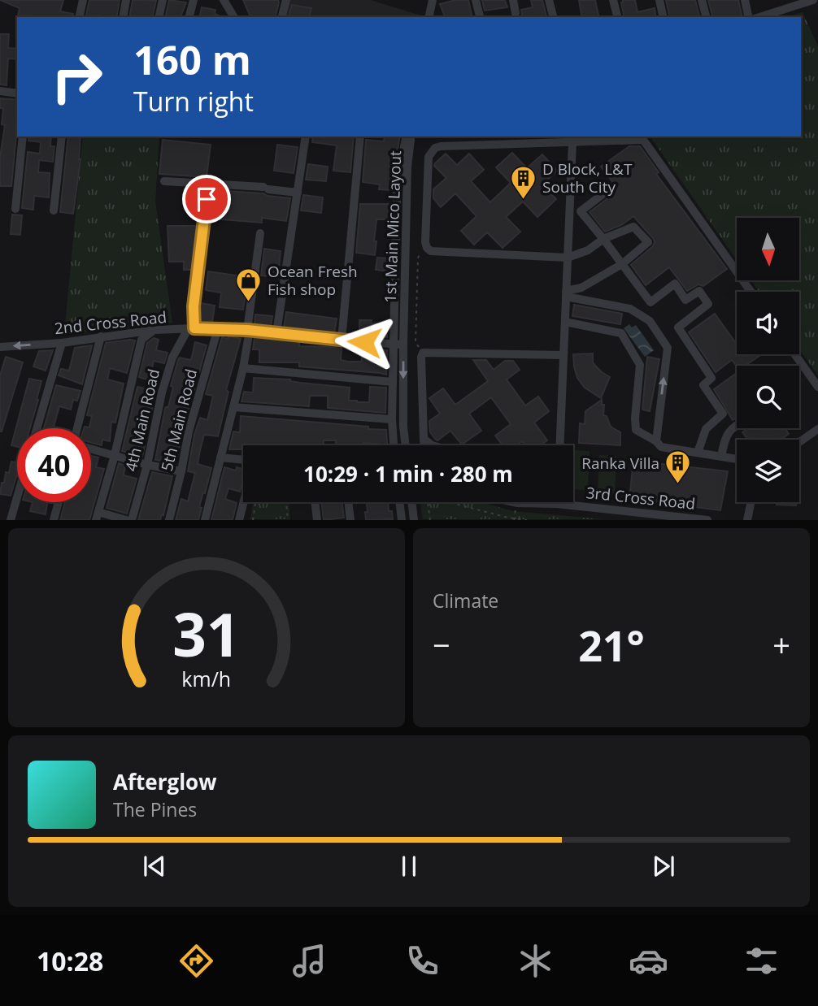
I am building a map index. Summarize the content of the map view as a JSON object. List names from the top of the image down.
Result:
{
  "streets": {
    "street": [
      "1st Main Mico Layout",
      "2nd Cross Road",
      "4th Main Road",
      "5th Main Road",
      "3rd Cross Road"
    ]
  },
  "crossings": [
    ["1st Main Mico Layout", "2nd Cross Road"],
    ["2nd Cross Road", "4th Main Road"],
    ["2nd Cross Road", "5th Main Road"]
  ],
  "places": {
    "building": ["D Block, L&T South City", "Ranka Villa"],
    "shop": ["Ocean Fresh Fish shop"]
  },
  "north": "bottom",
  "page": {
    "turn": ["160 m", "Turn right"],
    "limit": "40",
    "trip": "10:29 · 1 min · 280 m",
    "tile": "Climate",
    "heat": ["−", "21°", "+"],
    "song": ["Afterglow", "The Pines"],
    "tabs": "10:28",
    "gauge": ["31", "km/h"]
  }
}
